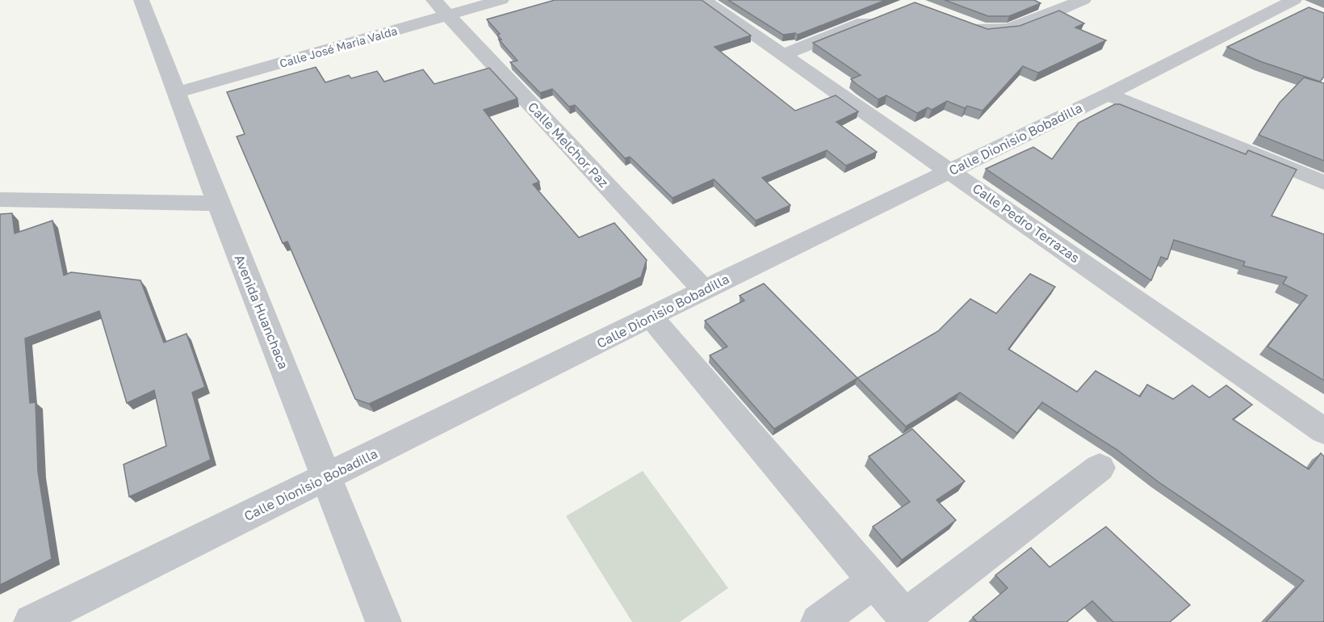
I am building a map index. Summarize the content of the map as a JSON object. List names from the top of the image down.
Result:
{
  "streets": {
    "street": [
      "Calle José Maria Valda",
      "Calle Dionisio Bobadilla",
      "Calle Melchor Paz",
      "Calle Pedro Terrazas",
      "Avenida Huanchaca"
    ]
  },
  "crossings": [
    ["Calle José Maria Valda", "Calle Melchor Paz"],
    ["Calle José Maria Valda", "Avenida Huanchaca"],
    ["Calle Dionisio Bobadilla", "Calle Melchor Paz"],
    ["Calle Dionisio Bobadilla", "Calle Pedro Terrazas"],
    ["Calle Dionisio Bobadilla", "Avenida Huanchaca"]
  ]
}
